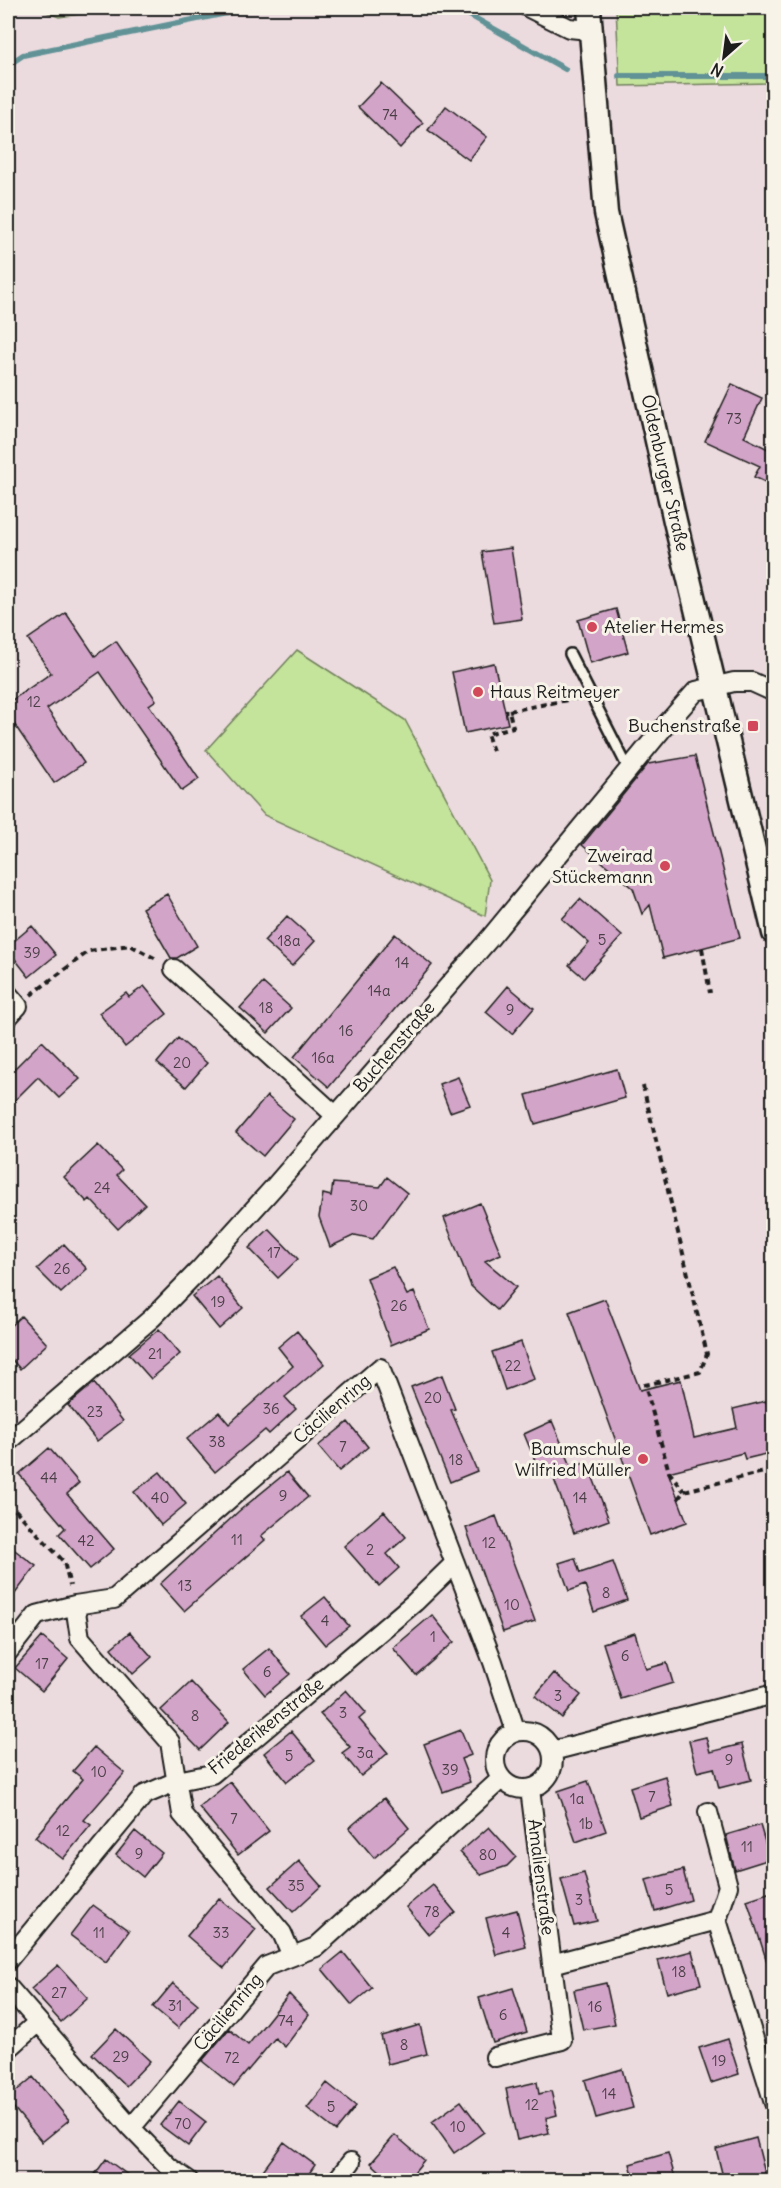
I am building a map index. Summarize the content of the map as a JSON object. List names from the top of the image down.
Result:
{
  "streets": {
    "street": [
      "Oldenburger Straße",
      "Buchenstraße",
      "Cäcilienring",
      "Friederikenstraße",
      "Amalienstraße"
    ]
  },
  "crossings": [
    ["Oldenburger Straße", "Buchenstraße"],
    ["Cäcilienring", "Friederikenstraße"],
    ["Cäcilienring", "Amalienstraße"]
  ],
  "places": {
    "other": [
      "Atelier Hermes",
      "Haus Reitmeyer",
      "Zweirad Stückemann",
      "Baumschule Wilfried Müller"
    ],
    "transit": ["Buchenstraße"]
  },
  "house_numbers": [
    "74",
    "73",
    "12",
    "5",
    "18a",
    "39",
    "14",
    "14a",
    "18",
    "9",
    "16",
    "16a",
    "20",
    "24",
    "30",
    "17",
    "26",
    "19",
    "26",
    "21",
    "22",
    "20",
    "36",
    "23",
    "38",
    "7",
    "18",
    "44",
    "9",
    "40",
    "14",
    "11",
    "42",
    "12",
    "2",
    "13",
    "8",
    "10",
    "4",
    "1",
    "6",
    "17",
    "6",
    "3",
    "3",
    "8",
    "3a",
    "5",
    "9",
    "39",
    "10",
    "7",
    "1a",
    "7",
    "1b",
    "12",
    "11",
    "9",
    "80",
    "35",
    "5",
    "3",
    "78",
    "11",
    "33",
    "4",
    "18",
    "27",
    "31",
    "16",
    "6",
    "74",
    "8",
    "29",
    "72",
    "19",
    "14",
    "12",
    "5",
    "70",
    "10"
  ],
  "north": "bottom left"
}
